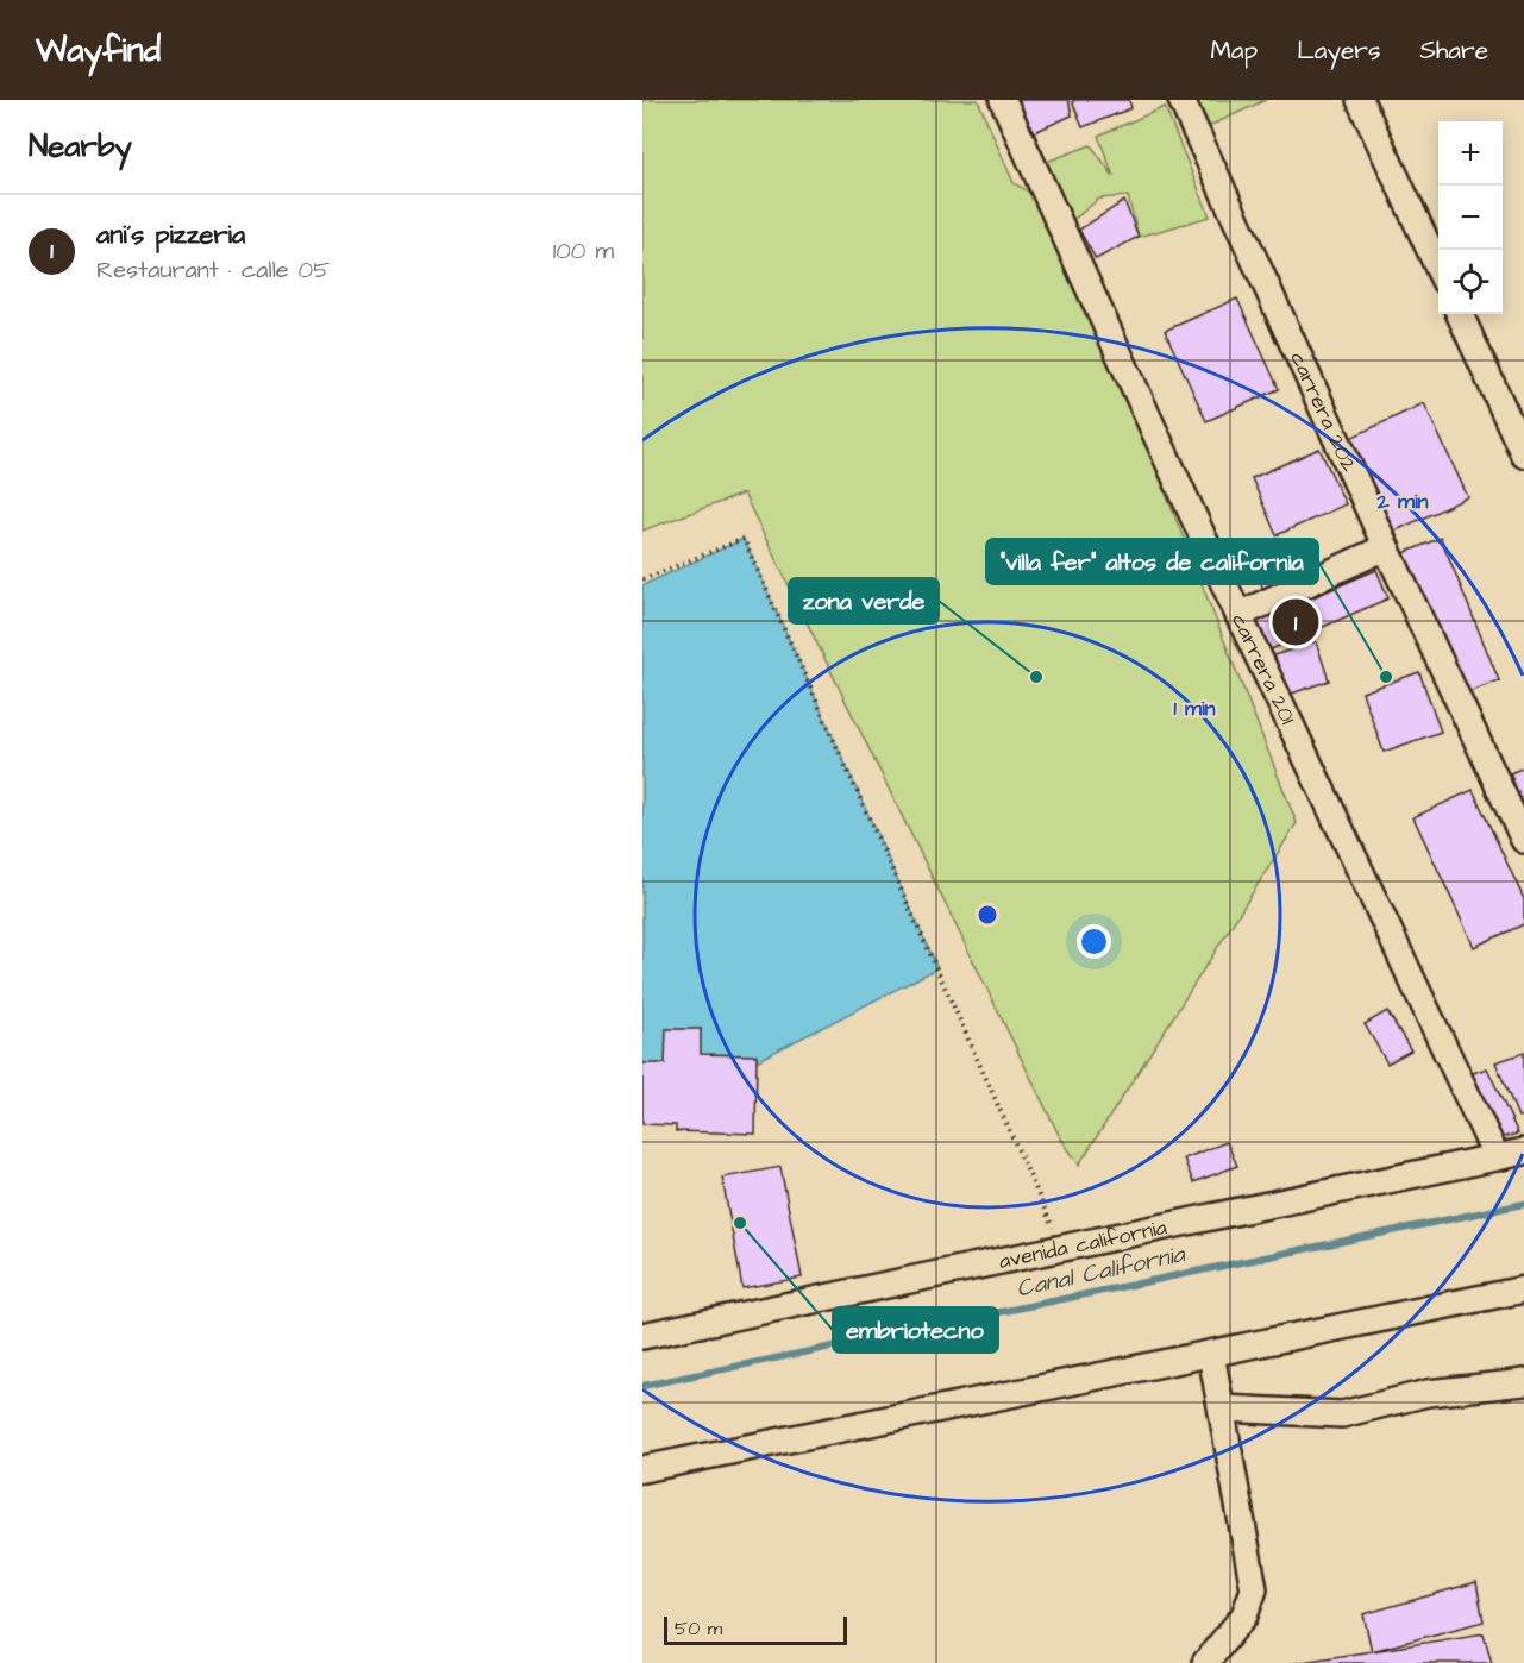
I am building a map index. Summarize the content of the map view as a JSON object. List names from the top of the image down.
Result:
{
  "streets": {
    "street": ["carrera 202", "carrera 201", "avenida california"]
  },
  "crossings": [
    ["carrera 201", "avenida california"]
  ],
  "water": ["Canal California"],
  "places": ["zona verde", "\"villa fer\" altos de california", "embriotecno"],
  "scale_bar": "50 m",
  "page": {
    "header": "Wayfind",
    "nav": ["Map", "Layers", "Share"],
    "heading": "Nearby",
    "map_buttons": ["+", "−"],
    "list": [
      {
        "mark": "1",
        "name": "ani´s pizzeria",
        "note": "Restaurant · calle 05",
        "value": "100 m"
      }
    ],
    "pins": "1",
    "scale": "50 m"
  },
  "rings": ["2 min", "1 min"]
}
